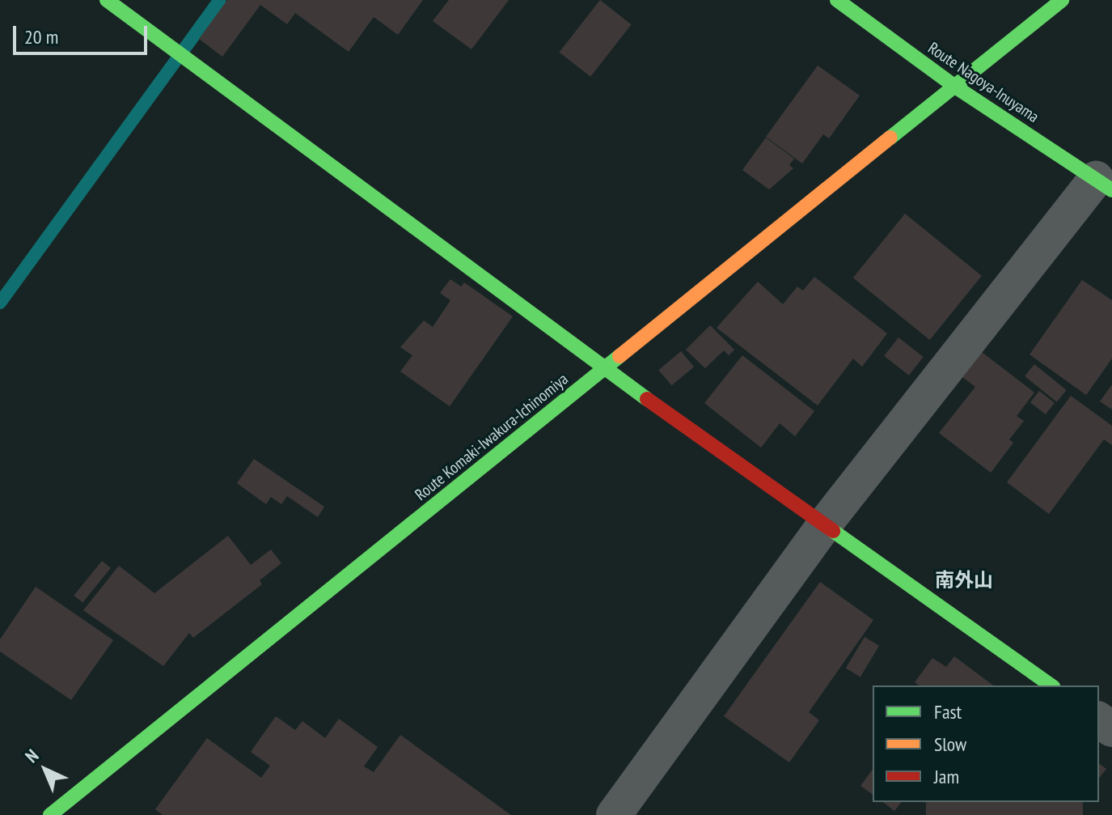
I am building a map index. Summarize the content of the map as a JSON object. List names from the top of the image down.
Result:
{
  "streets": {
    "main road": ["Route Nagoya-Inuyama", "Route Komaki-Iwakura-Ichinomiya"]
  },
  "crossings": [
    ["Route Nagoya-Inuyama", "Route Komaki-Iwakura-Ichinomiya"]
  ],
  "districts": ["南外山"],
  "legend": ["Fast", "Slow", "Jam"],
  "scale_bar": "20 m",
  "north": "top left"
}
